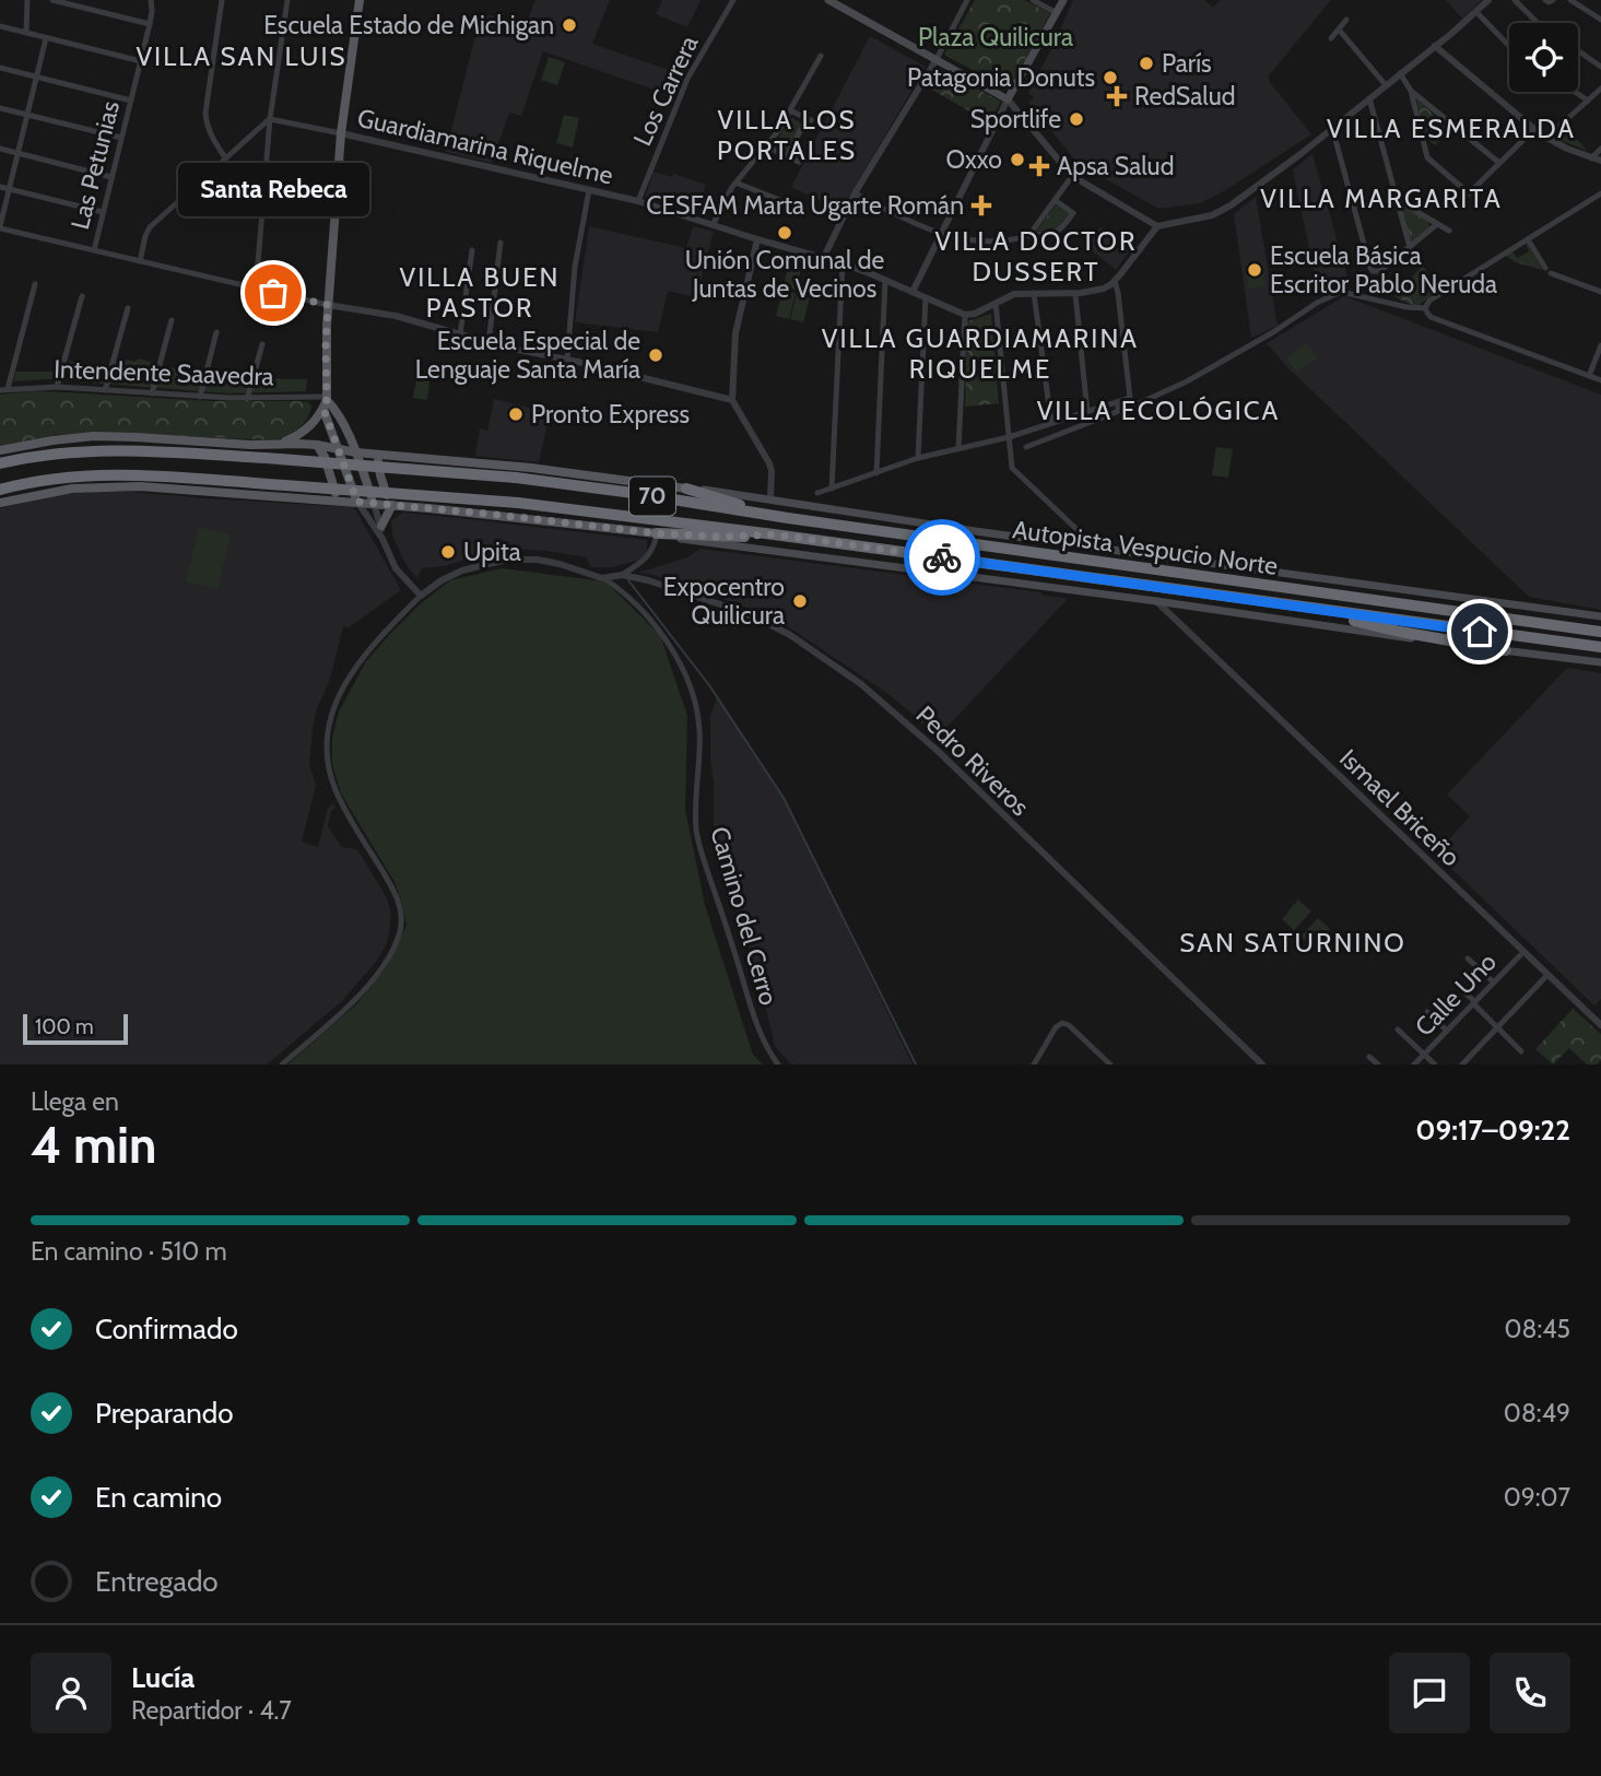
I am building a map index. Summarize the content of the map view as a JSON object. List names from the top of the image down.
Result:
{
  "streets": {
    "highway": ["70", "Autopista Vespucio Norte"],
    "street": [
      "Los Carrera",
      "Guardiamarina Riquelme",
      "Las Petunias",
      "Intendente Saavedra",
      "Pedro Riveros",
      "Ismael Briceño",
      "Camino del Cerro",
      "Calle Uno"
    ]
  },
  "crossings": [
    ["Los Carrera", "Guardiamarina Riquelme"],
    ["Pedro Riveros", "Camino del Cerro"],
    ["Ismael Briceño", "Calle Uno"]
  ],
  "districts": [
    "VILLA SAN LUIS",
    "VILLA LOS PORTALES",
    "VILLA ESMERALDA",
    "VILLA MARGARITA",
    "VILLA DOCTOR DUSSERT",
    "VILLA BUEN PASTOR",
    "VILLA GUARDIAMARINA RIQUELME",
    "VILLA ECOLÓGICA",
    "SAN SATURNINO"
  ],
  "parks": ["Plaza Quilicura"],
  "places": {
    "other": [
      "Escuela Estado de Michigan",
      "París",
      "Patagonia Donuts",
      "Sportlife",
      "Oxxo",
      "Unión Comunal de Juntas de Vecinos",
      "Escuela Básica Escritor Pablo Neruda",
      "Santa Rebeca",
      "Escuela Especial de Lenguaje Santa María",
      "Pronto Express",
      "Upita",
      "Expocentro Quilicura"
    ],
    "health": ["RedSalud", "Apsa Salud", "CESFAM Marta Ugarte Román"]
  },
  "scale_bar": "100 m",
  "page": {
    "bubble": "Santa Rebeca",
    "scale": "100 m",
    "heading": ["4 min", "Llega en", "09:17–09:22"],
    "panel": ["Lucía", "Repartidor · 4.7"],
    "bar": "En camino · 510 m",
    "list": [
      ["Confirmado", "08:45"],
      ["Preparando", "08:49"],
      ["En camino", "09:07"],
      "Entregado"
    ]
  }
}
